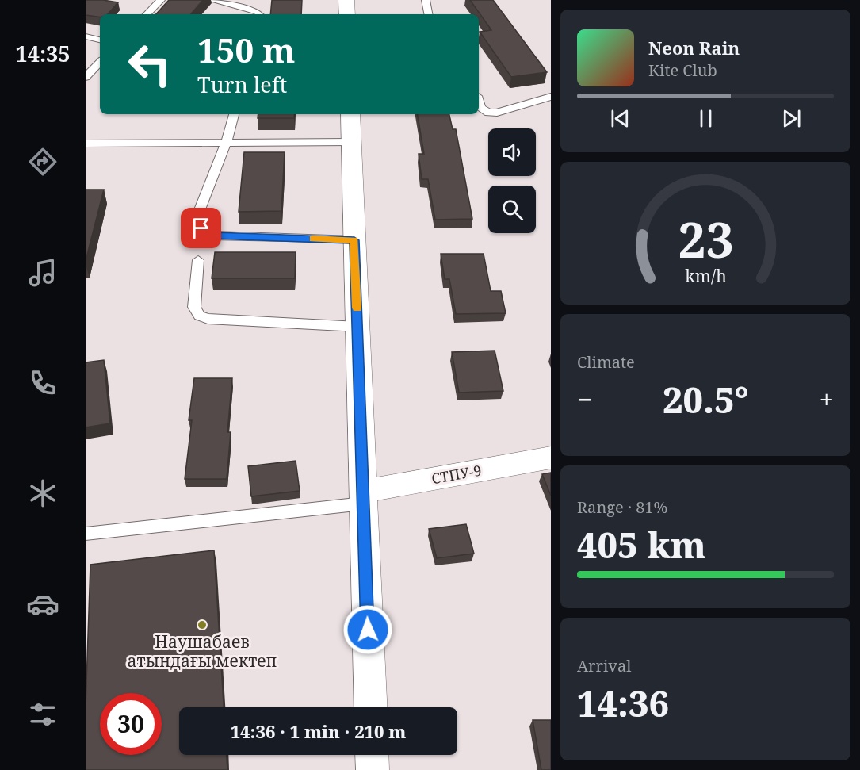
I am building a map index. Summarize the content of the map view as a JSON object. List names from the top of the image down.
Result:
{
  "streets": {
    "street": ["СТПУ-9"]
  },
  "places": ["Наушабаев атындағы мектеп"],
  "page": {
    "tabs": "14:35",
    "turn": ["150 m", "Turn left"],
    "song": ["Neon Rain", "Kite Club"],
    "tile": [
      "Climate",
      ["Range · 81%", "405 km"],
      ["Arrival", "14:36"]
    ],
    "heat": ["−", "20.5°", "+"],
    "limit": "30",
    "trip": "14:36 · 1 min · 210 m",
    "gauge": ["23", "km/h"]
  }
}
